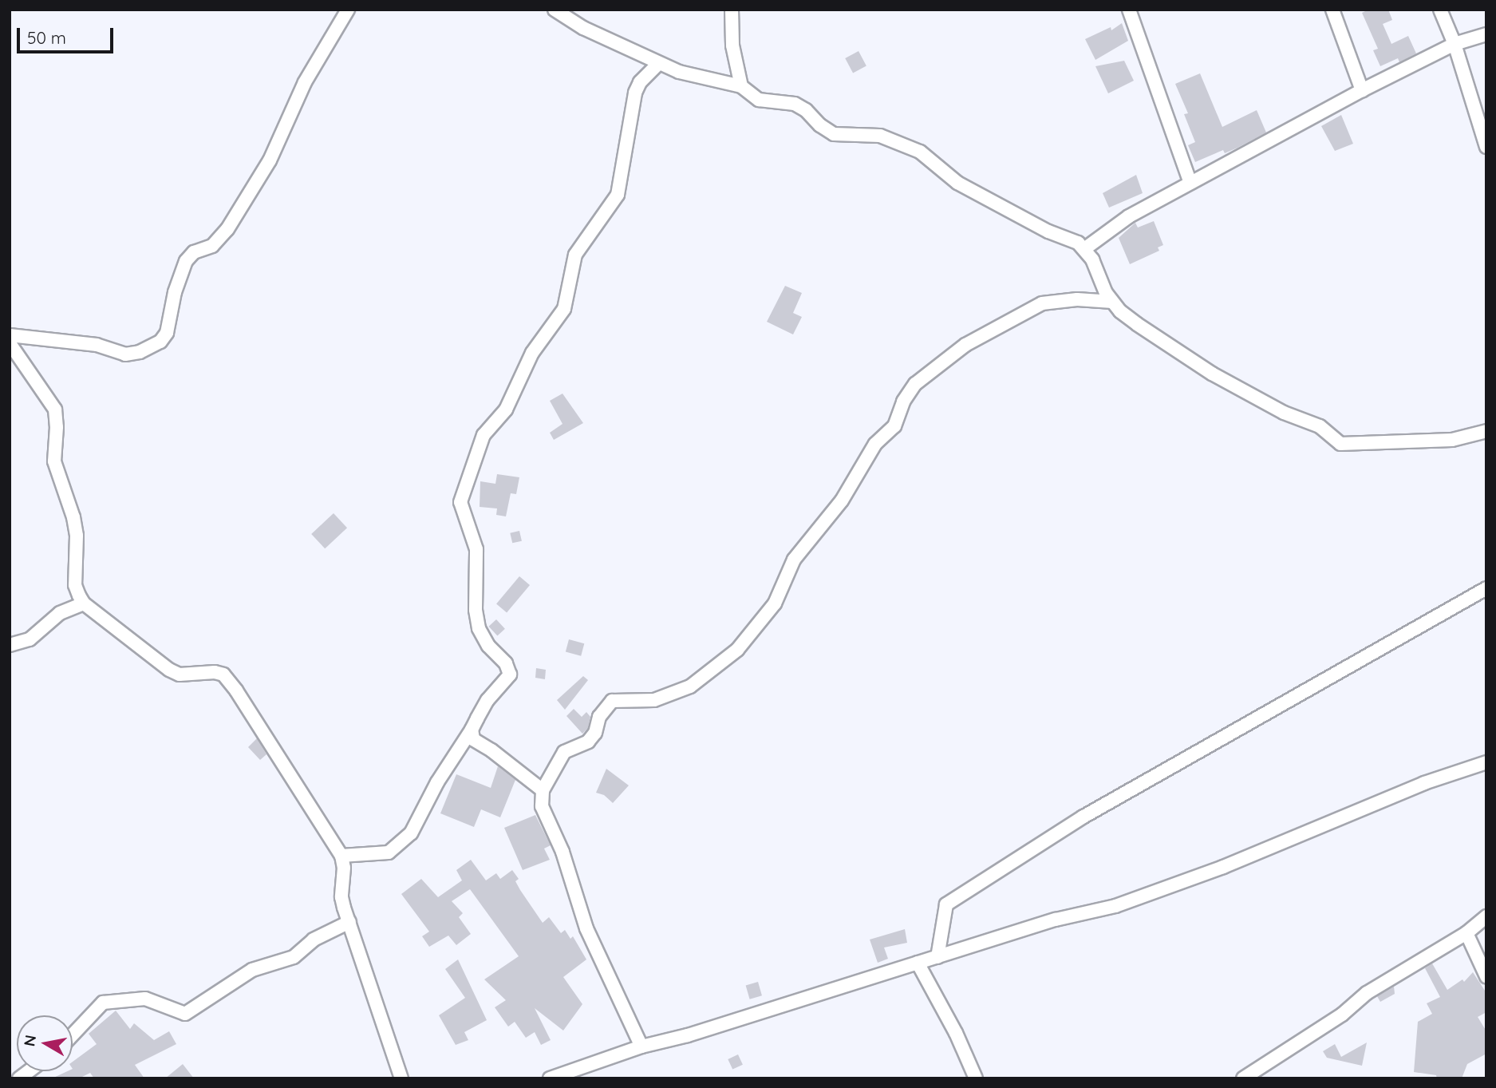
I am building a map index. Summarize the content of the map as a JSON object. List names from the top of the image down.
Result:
{
  "scale_bar": "50 m",
  "north": "left"
}
